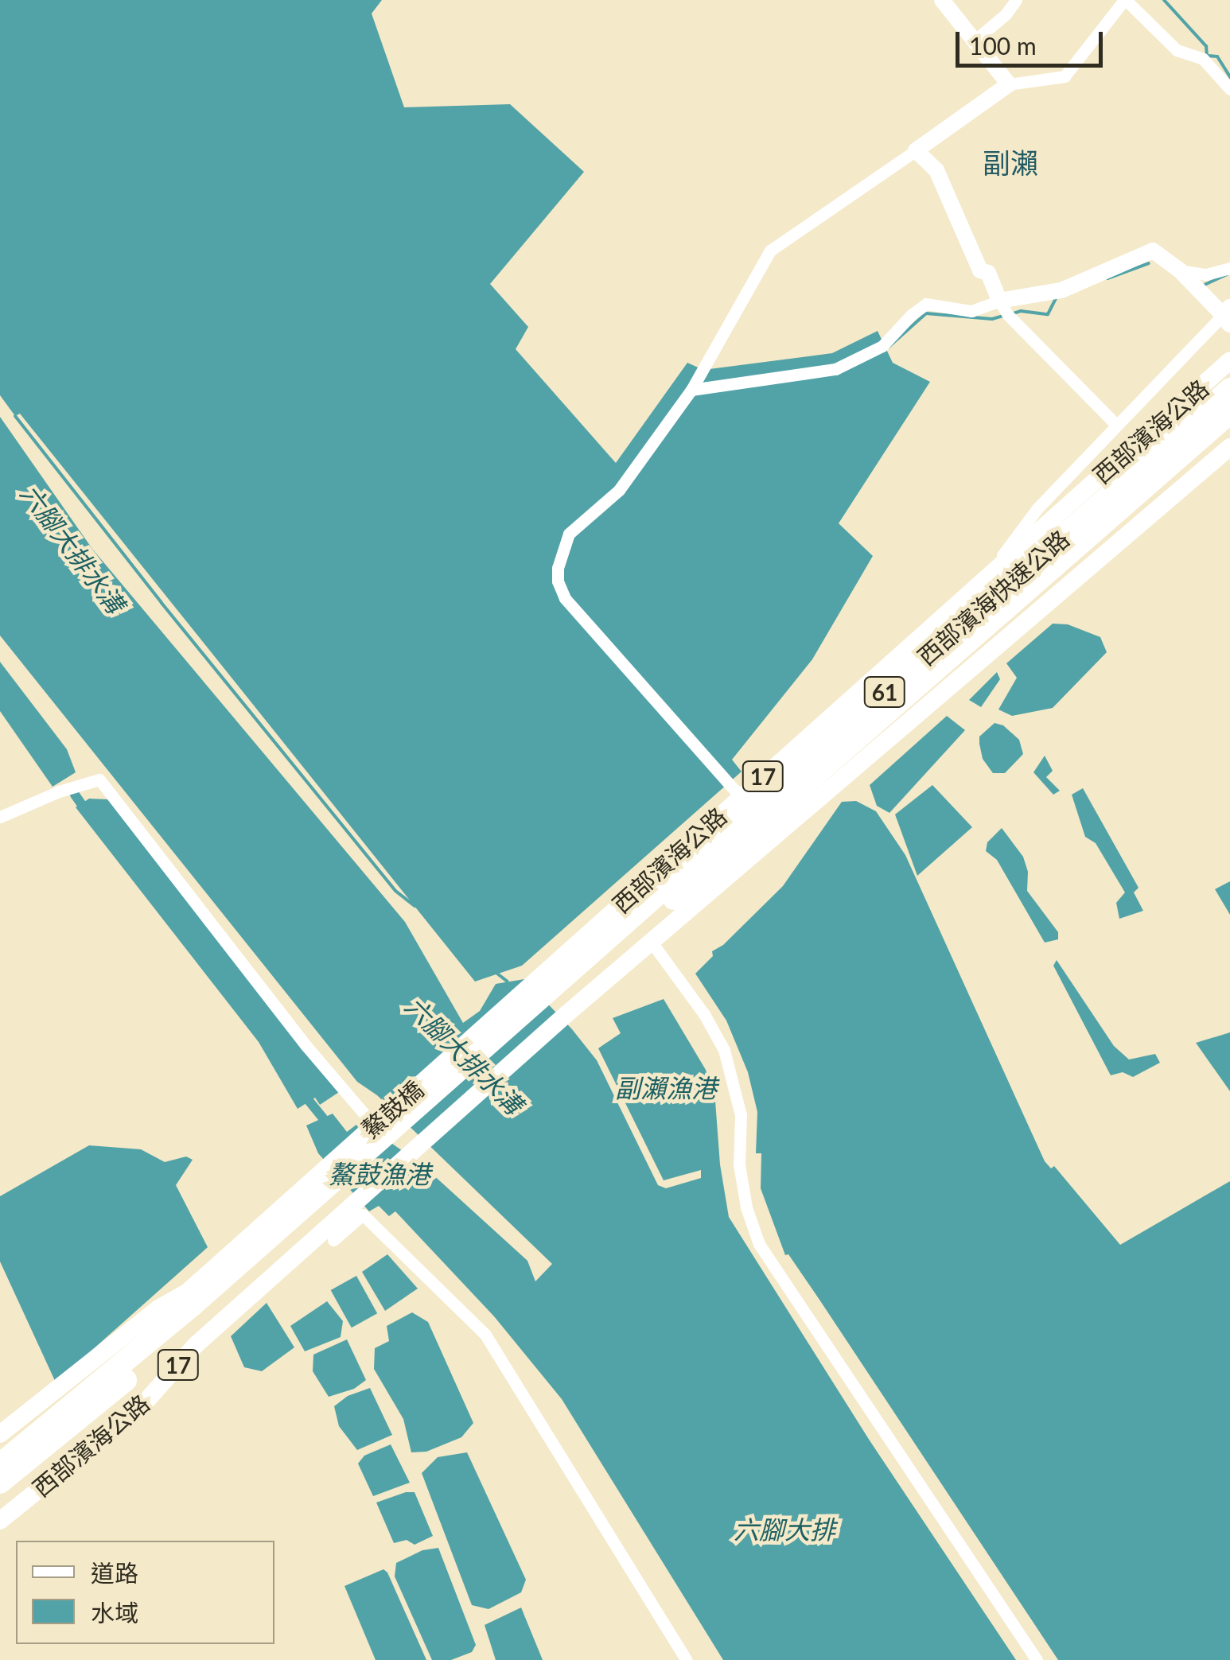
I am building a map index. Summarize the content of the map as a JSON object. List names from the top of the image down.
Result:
{
  "streets": {
    "highway": ["西部濱海快速公路", "61", "鰲鼓橋"],
    "main road": ["西部濱海公路", "17"]
  },
  "crossings": [
    ["西部濱海公路", "西部濱海快速公路"],
    ["西部濱海公路", "61"],
    ["西部濱海公路", "17"],
    ["西部濱海公路", "鰲鼓橋"],
    ["西部濱海快速公路", "17"],
    ["西部濱海快速公路", "鰲鼓橋"],
    ["61", "17"],
    ["61", "鰲鼓橋"],
    ["17", "鰲鼓橋"]
  ],
  "districts": ["副瀨"],
  "water": [
    "六腳大排水溝",
    "副瀨漁港",
    "鰲鼓漁港",
    "六腳大排"
  ],
  "legend": ["道路", "水域"],
  "scale_bar": "100 m"
}
